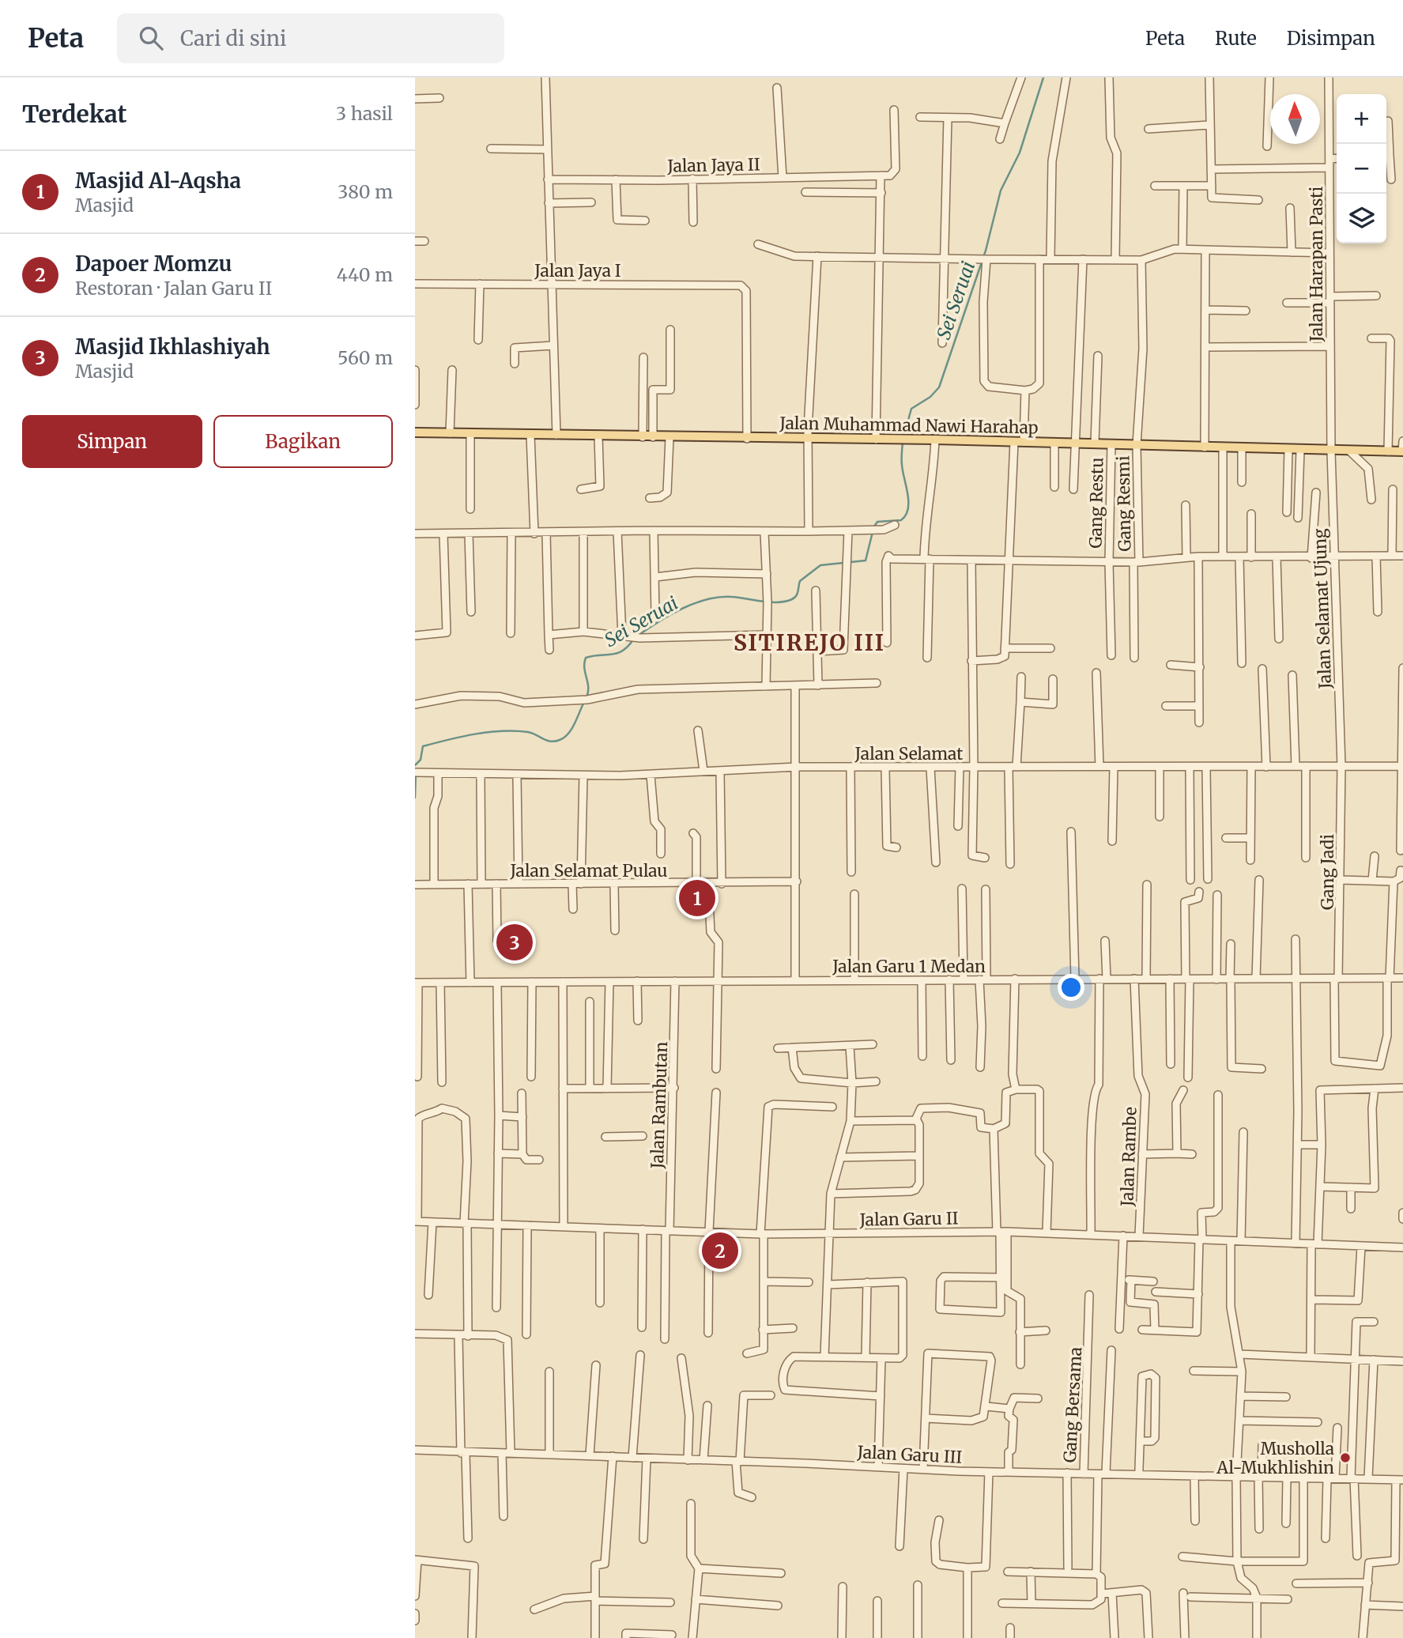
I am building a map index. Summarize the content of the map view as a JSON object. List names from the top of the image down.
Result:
{
  "streets": {
    "main road": ["Jalan Muhammad Nawi Harahap"],
    "street": [
      "Jalan Jaya II",
      "Jalan Harapan Pasti",
      "Jalan Jaya I",
      "Gang Restu",
      "Gang Resmi",
      "Jalan Selamat Ujung",
      "Jalan Selamat",
      "Jalan Selamat Pulau",
      "Gang Jadi",
      "Jalan Garu 1 Medan",
      "Jalan Rambutan",
      "Jalan Rambe",
      "Jalan Garu II",
      "Gang Bersama",
      "Jalan Garu III"
    ]
  },
  "crossings": [
    ["Jalan Harapan Pasti", "Jalan Muhammad Nawi Harahap"],
    ["Jalan Harapan Pasti", "Jalan Selamat Ujung"],
    ["Jalan Jaya I", "Jalan Muhammad Nawi Harahap"],
    ["Jalan Muhammad Nawi Harahap", "Gang Restu"],
    ["Jalan Muhammad Nawi Harahap", "Gang Resmi"],
    ["Jalan Muhammad Nawi Harahap", "Jalan Selamat Ujung"],
    ["Jalan Selamat Ujung", "Jalan Selamat"],
    ["Jalan Selamat Ujung", "Gang Jadi"],
    ["Jalan Selamat", "Gang Jadi"],
    ["Gang Jadi", "Jalan Garu 1 Medan"],
    ["Jalan Garu 1 Medan", "Jalan Rambutan"],
    ["Jalan Garu 1 Medan", "Jalan Rambe"],
    ["Jalan Rambutan", "Jalan Garu II"],
    ["Jalan Rambe", "Jalan Garu II"],
    ["Gang Bersama", "Jalan Garu III"]
  ],
  "districts": ["SITIREJO III"],
  "water": ["Sei Seruai"],
  "places": ["Musholla Al-Mukhlishin"],
  "north": "top",
  "page": {
    "header": "Peta",
    "search": "Cari di sini",
    "nav": ["Peta", "Rute", "Disimpan"],
    "heading": ["Terdekat", "3 hasil"],
    "map_buttons": ["+", "−"],
    "list": [
      {
        "mark": "1",
        "name": "Masjid Al-Aqsha",
        "note": "Masjid",
        "value": "380 m"
      },
      {
        "mark": "2",
        "name": "Dapoer Momzu",
        "note": "Restoran · Jalan Garu II",
        "value": "440 m"
      },
      {
        "mark": "3",
        "name": "Masjid Ikhlashiyah",
        "note": "Masjid",
        "value": "560 m"
      }
    ],
    "buttons": ["Simpan", "Bagikan"],
    "pins": ["1", "3", "2"]
  }
}
